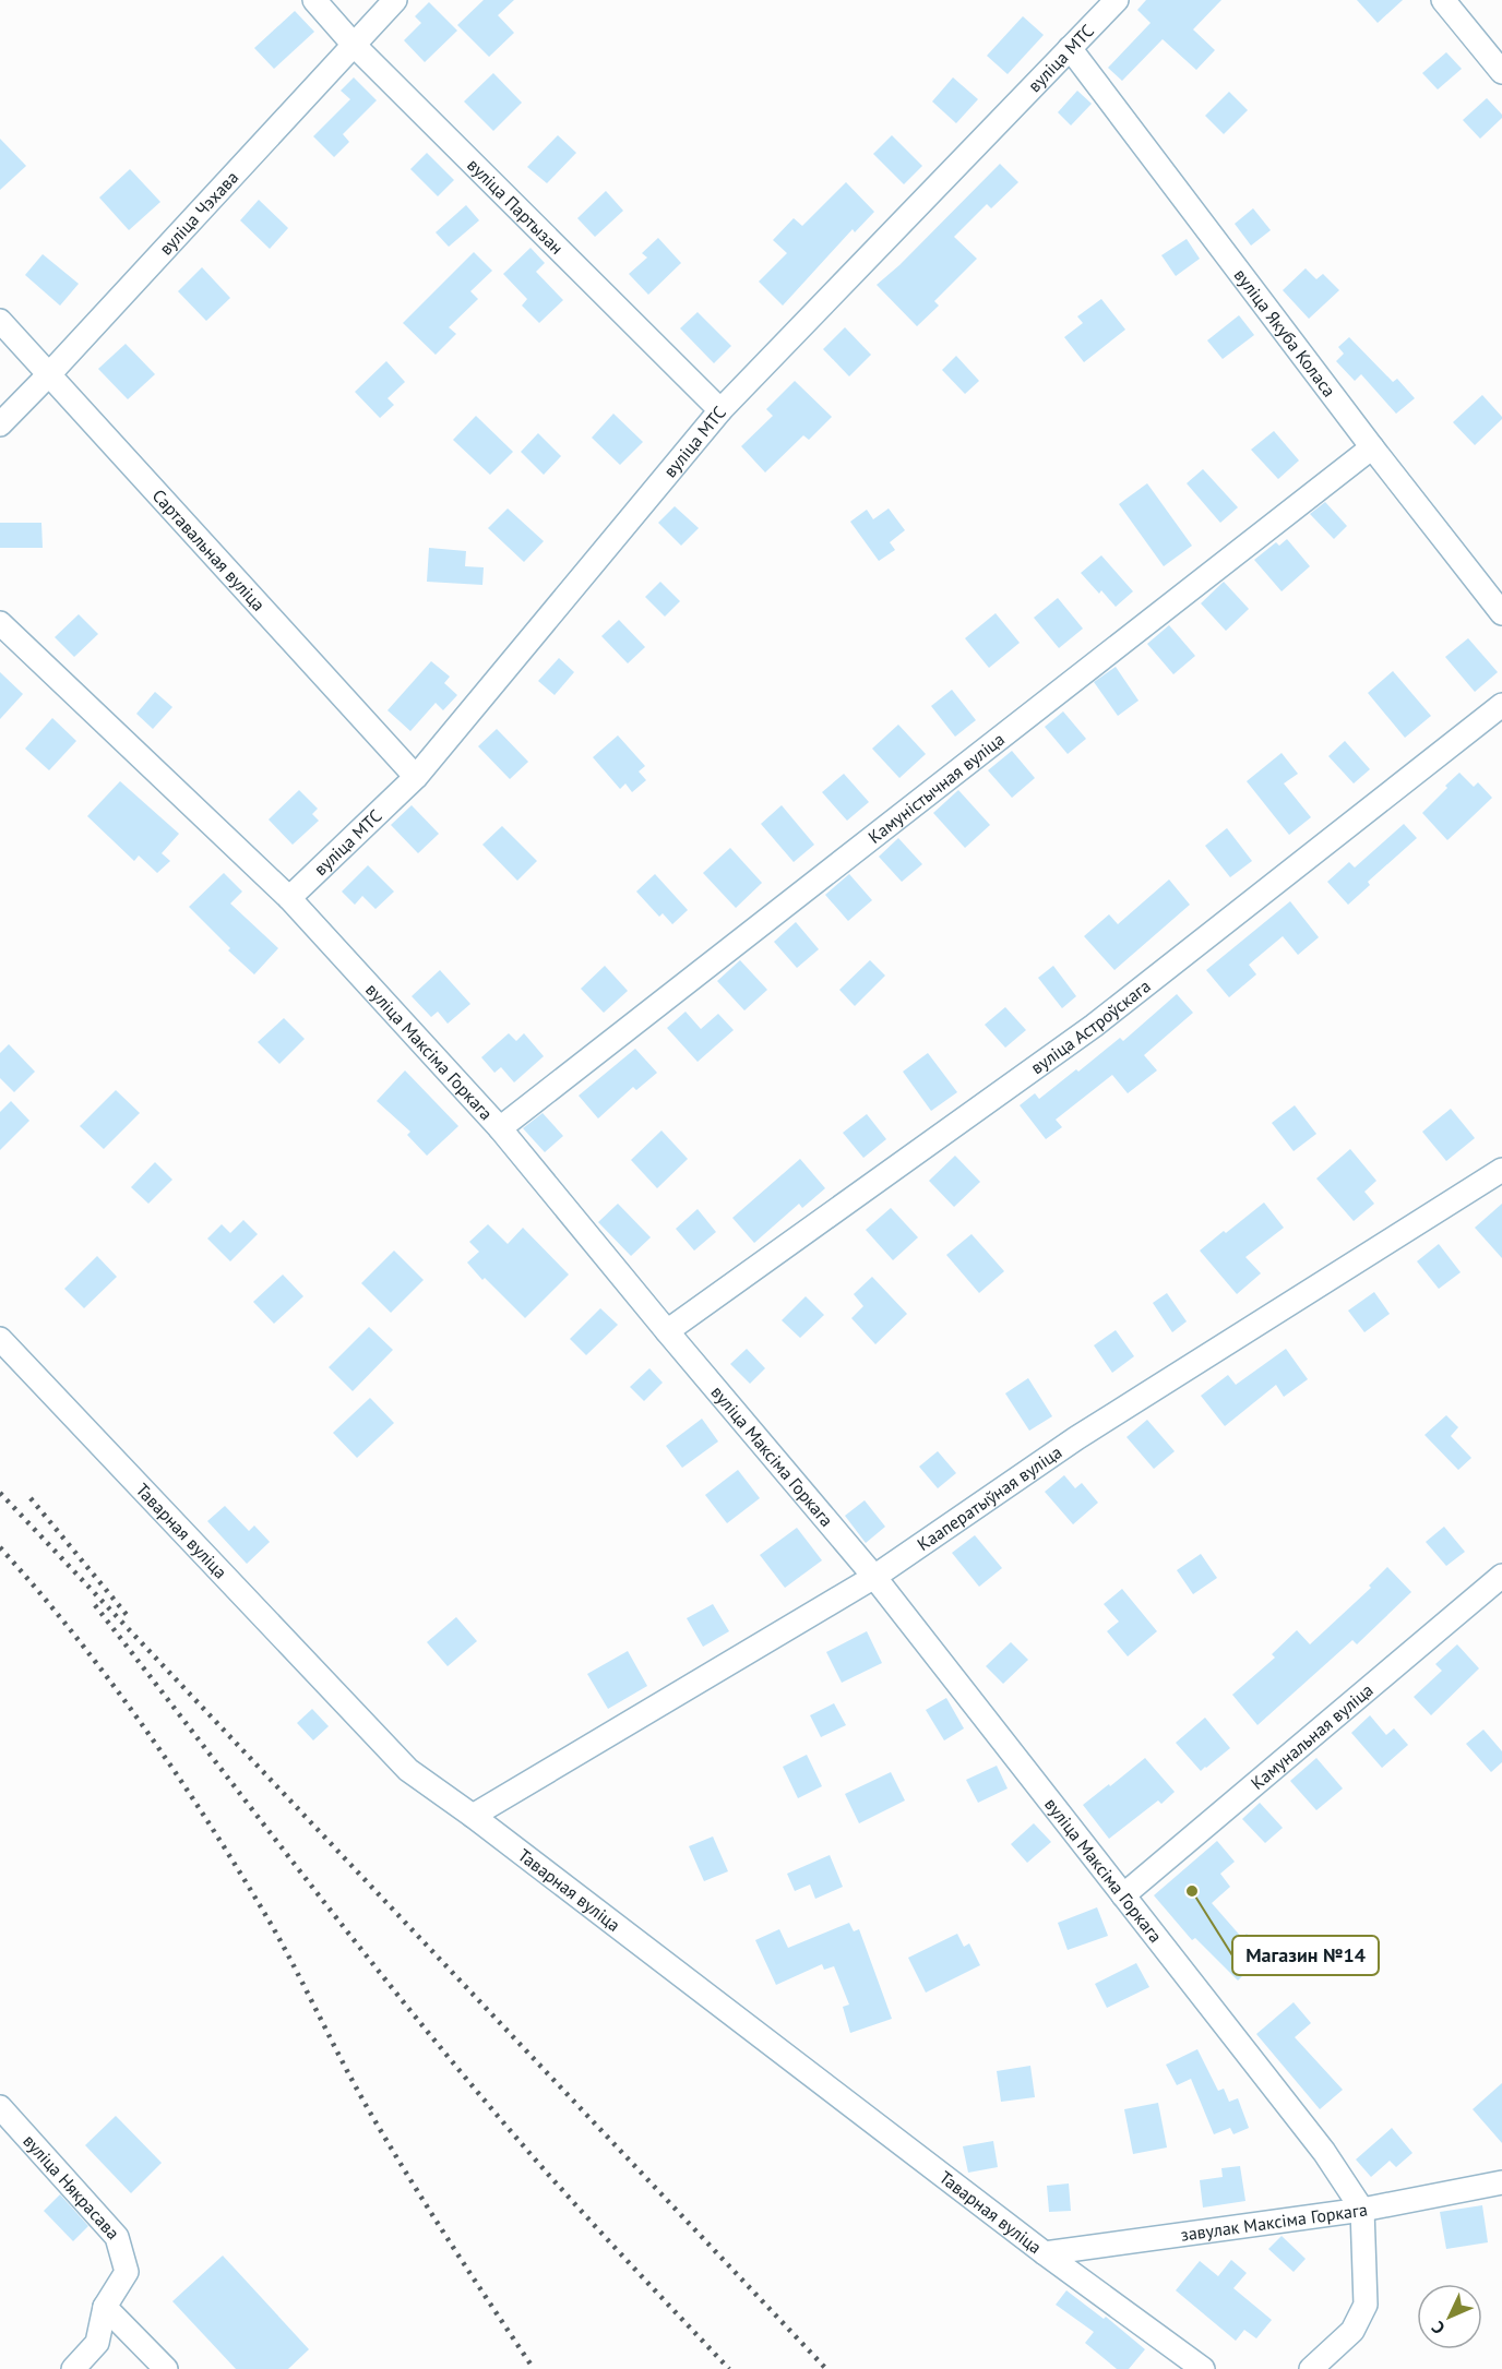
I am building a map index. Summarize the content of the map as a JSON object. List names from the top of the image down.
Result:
{
  "streets": {
    "street": [
      "вуліца МТС",
      "вуліца Партызан",
      "вуліца Чэхава",
      "вуліца Якуба Коласа",
      "Сартавальная вуліца",
      "Камуністычная вуліца",
      "вуліца Астроўскага",
      "вуліца Максіма Горкага",
      "Кааператыўная вуліца",
      "Таварная вуліца",
      "Камунальная вуліца",
      "вуліца Някрасава",
      "завулак Максіма Горкага"
    ]
  },
  "crossings": [
    ["вуліца МТС", "вуліца Партызан"],
    ["вуліца МТС", "вуліца Якуба Коласа"],
    ["вуліца МТС", "Сартавальная вуліца"],
    ["вуліца МТС", "вуліца Максіма Горкага"],
    ["вуліца Партызан", "вуліца Чэхава"],
    ["вуліца Чэхава", "Сартавальная вуліца"],
    ["вуліца Якуба Коласа", "Камуністычная вуліца"],
    ["Камуністычная вуліца", "вуліца Максіма Горкага"],
    ["вуліца Астроўскага", "вуліца Максіма Горкага"],
    ["вуліца Максіма Горкага", "Кааператыўная вуліца"],
    ["вуліца Максіма Горкага", "Камунальная вуліца"],
    ["вуліца Максіма Горкага", "завулак Максіма Горкага"],
    ["Кааператыўная вуліца", "Таварная вуліца"],
    ["Таварная вуліца", "завулак Максіма Горкага"]
  ],
  "places": ["Магазин №14"],
  "north": "bottom left"
}
